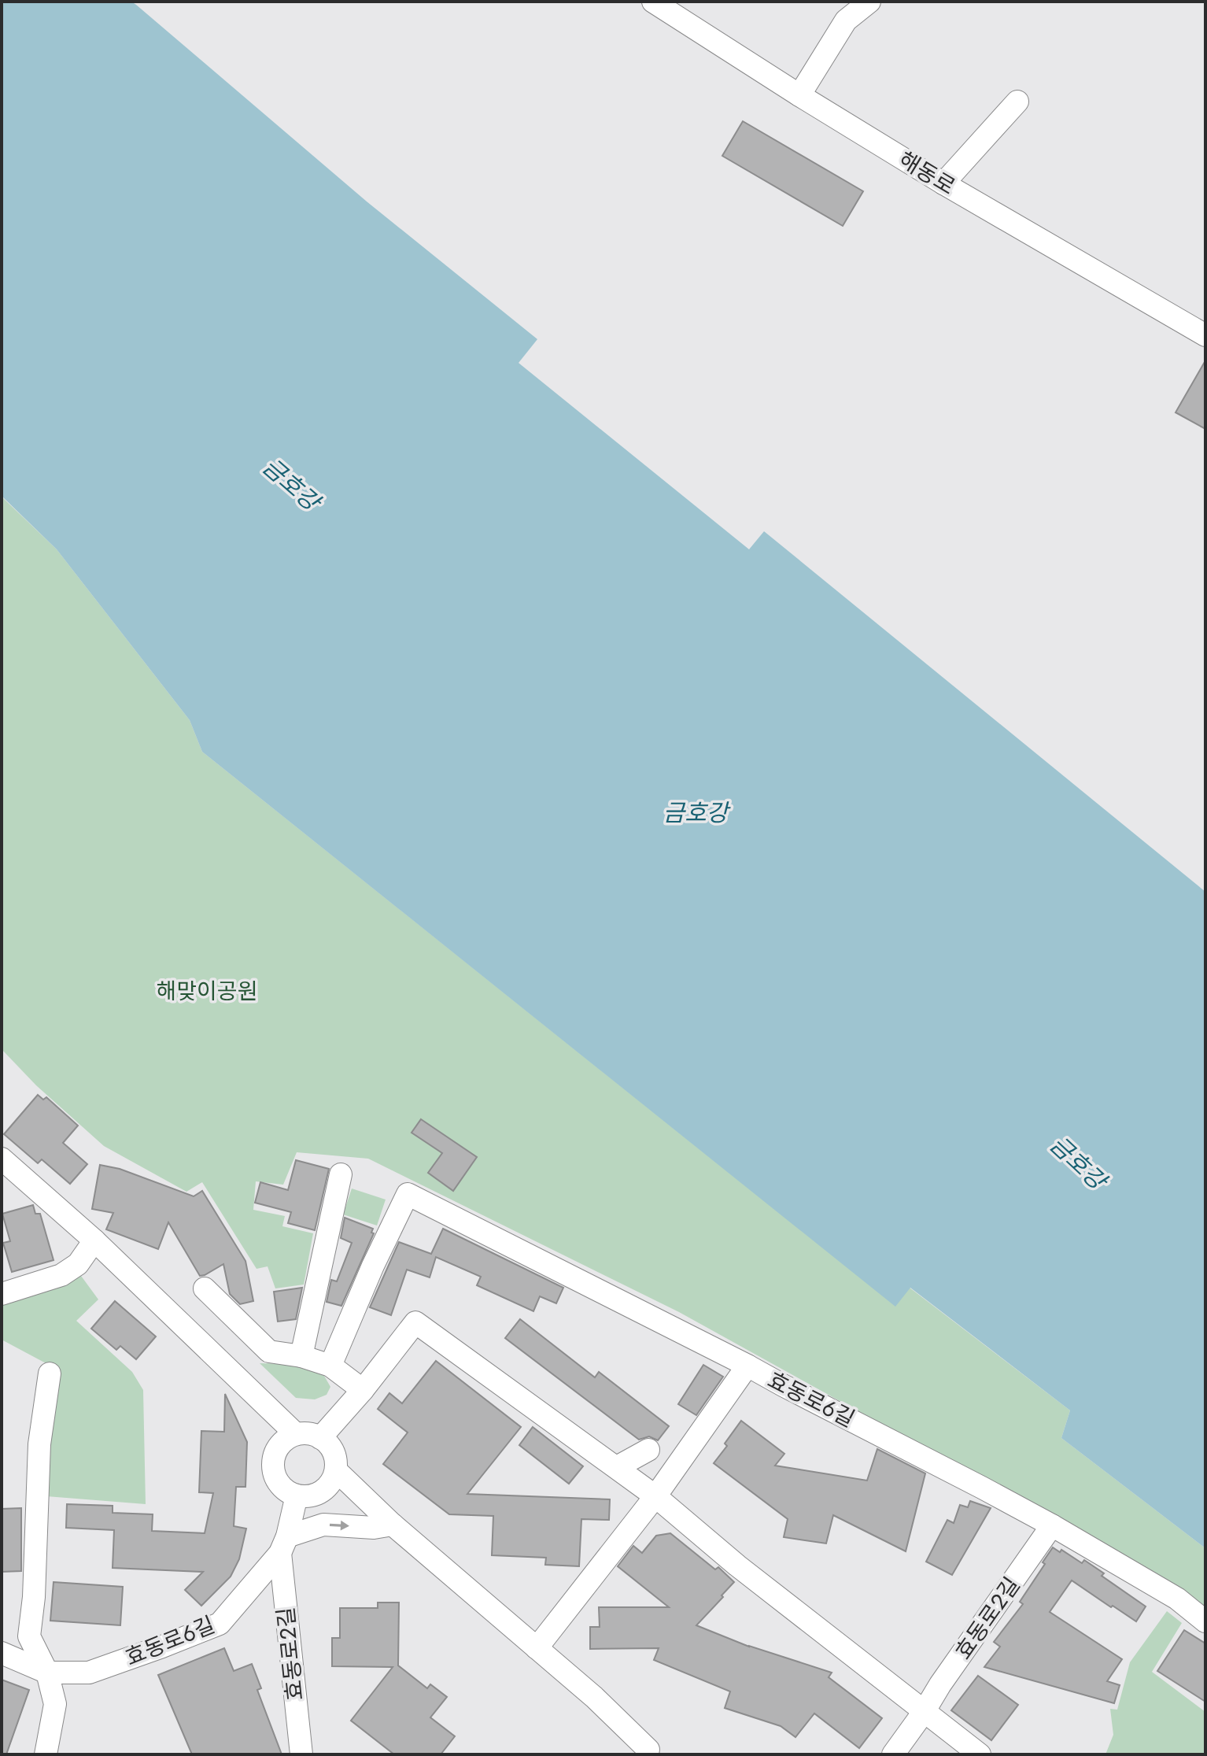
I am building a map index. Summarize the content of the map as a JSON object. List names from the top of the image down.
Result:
{
  "streets": {
    "street": ["해동로", "효동로6길", "효동로2길"]
  },
  "crossings": [
    ["효동로6길", "효동로2길"]
  ],
  "water": ["금호강"],
  "parks": ["해맞이공원"]
}
